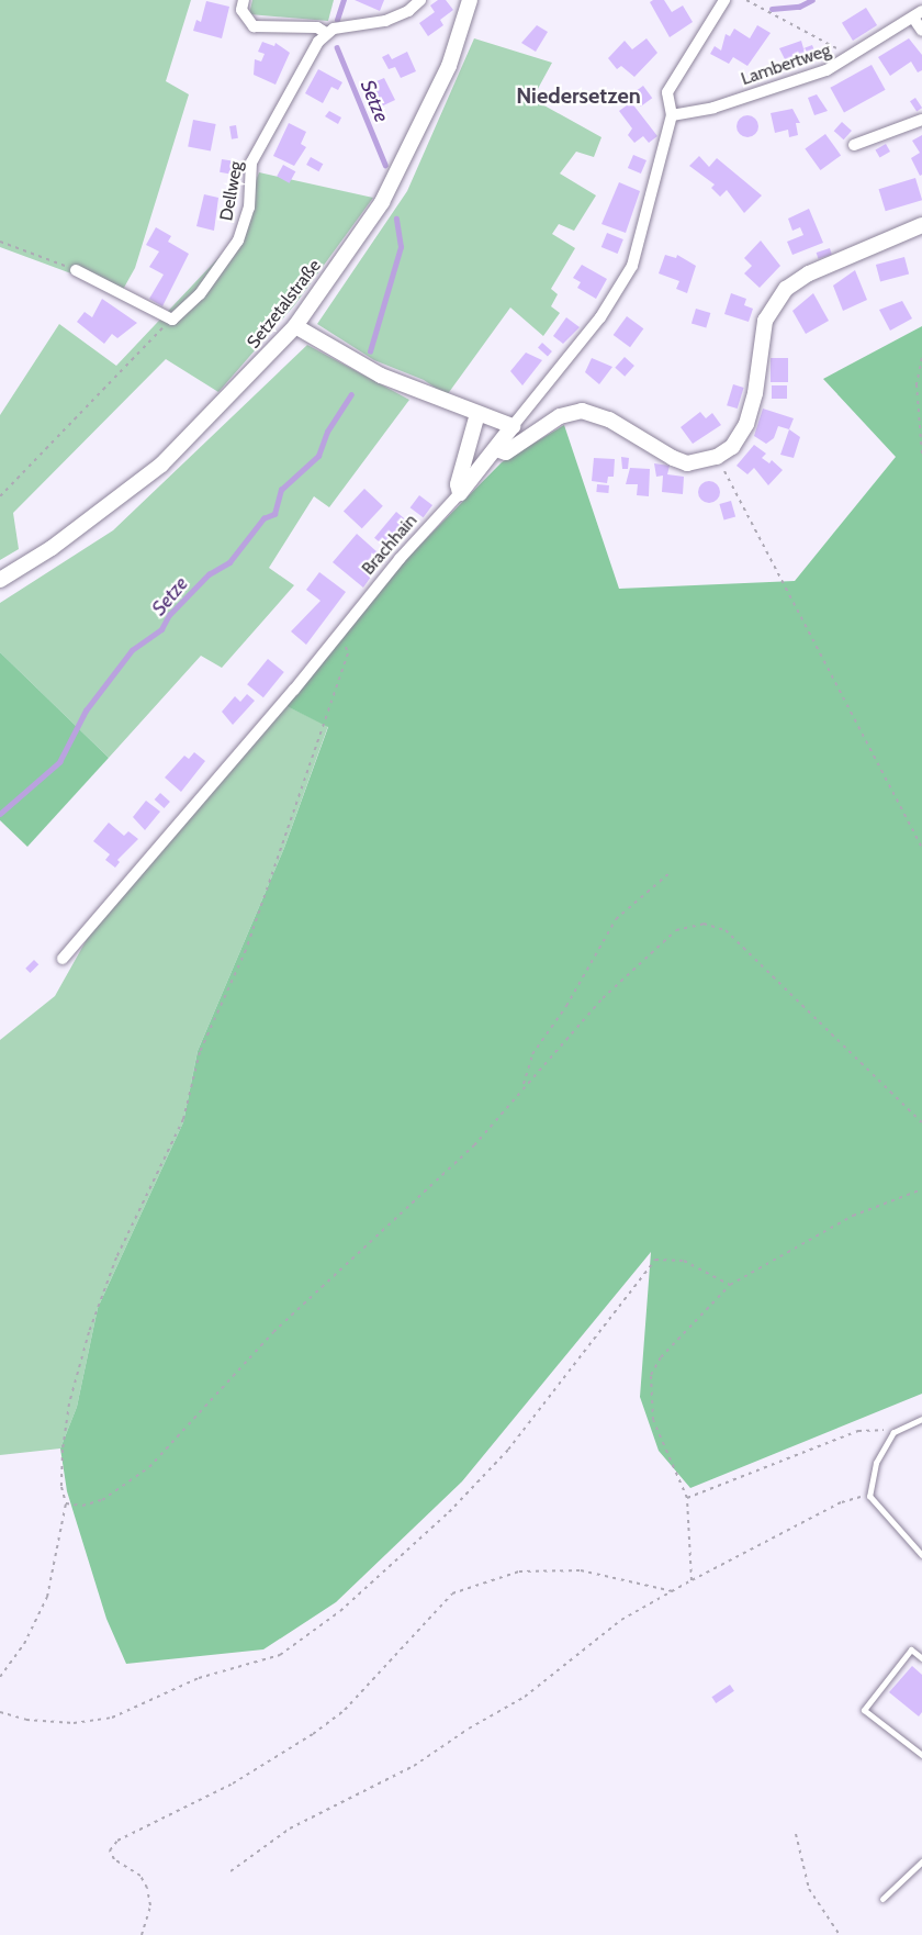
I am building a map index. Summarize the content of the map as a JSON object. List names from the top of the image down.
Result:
{
  "streets": {
    "street": [
      "Lambertweg",
      "Dellweg",
      "Setzetalstraße",
      "Brachhain"
    ]
  },
  "crossings": [
    ["Lambertweg", "Brachhain"]
  ],
  "districts": ["Niedersetzen"],
  "water": ["Setze"]
}
